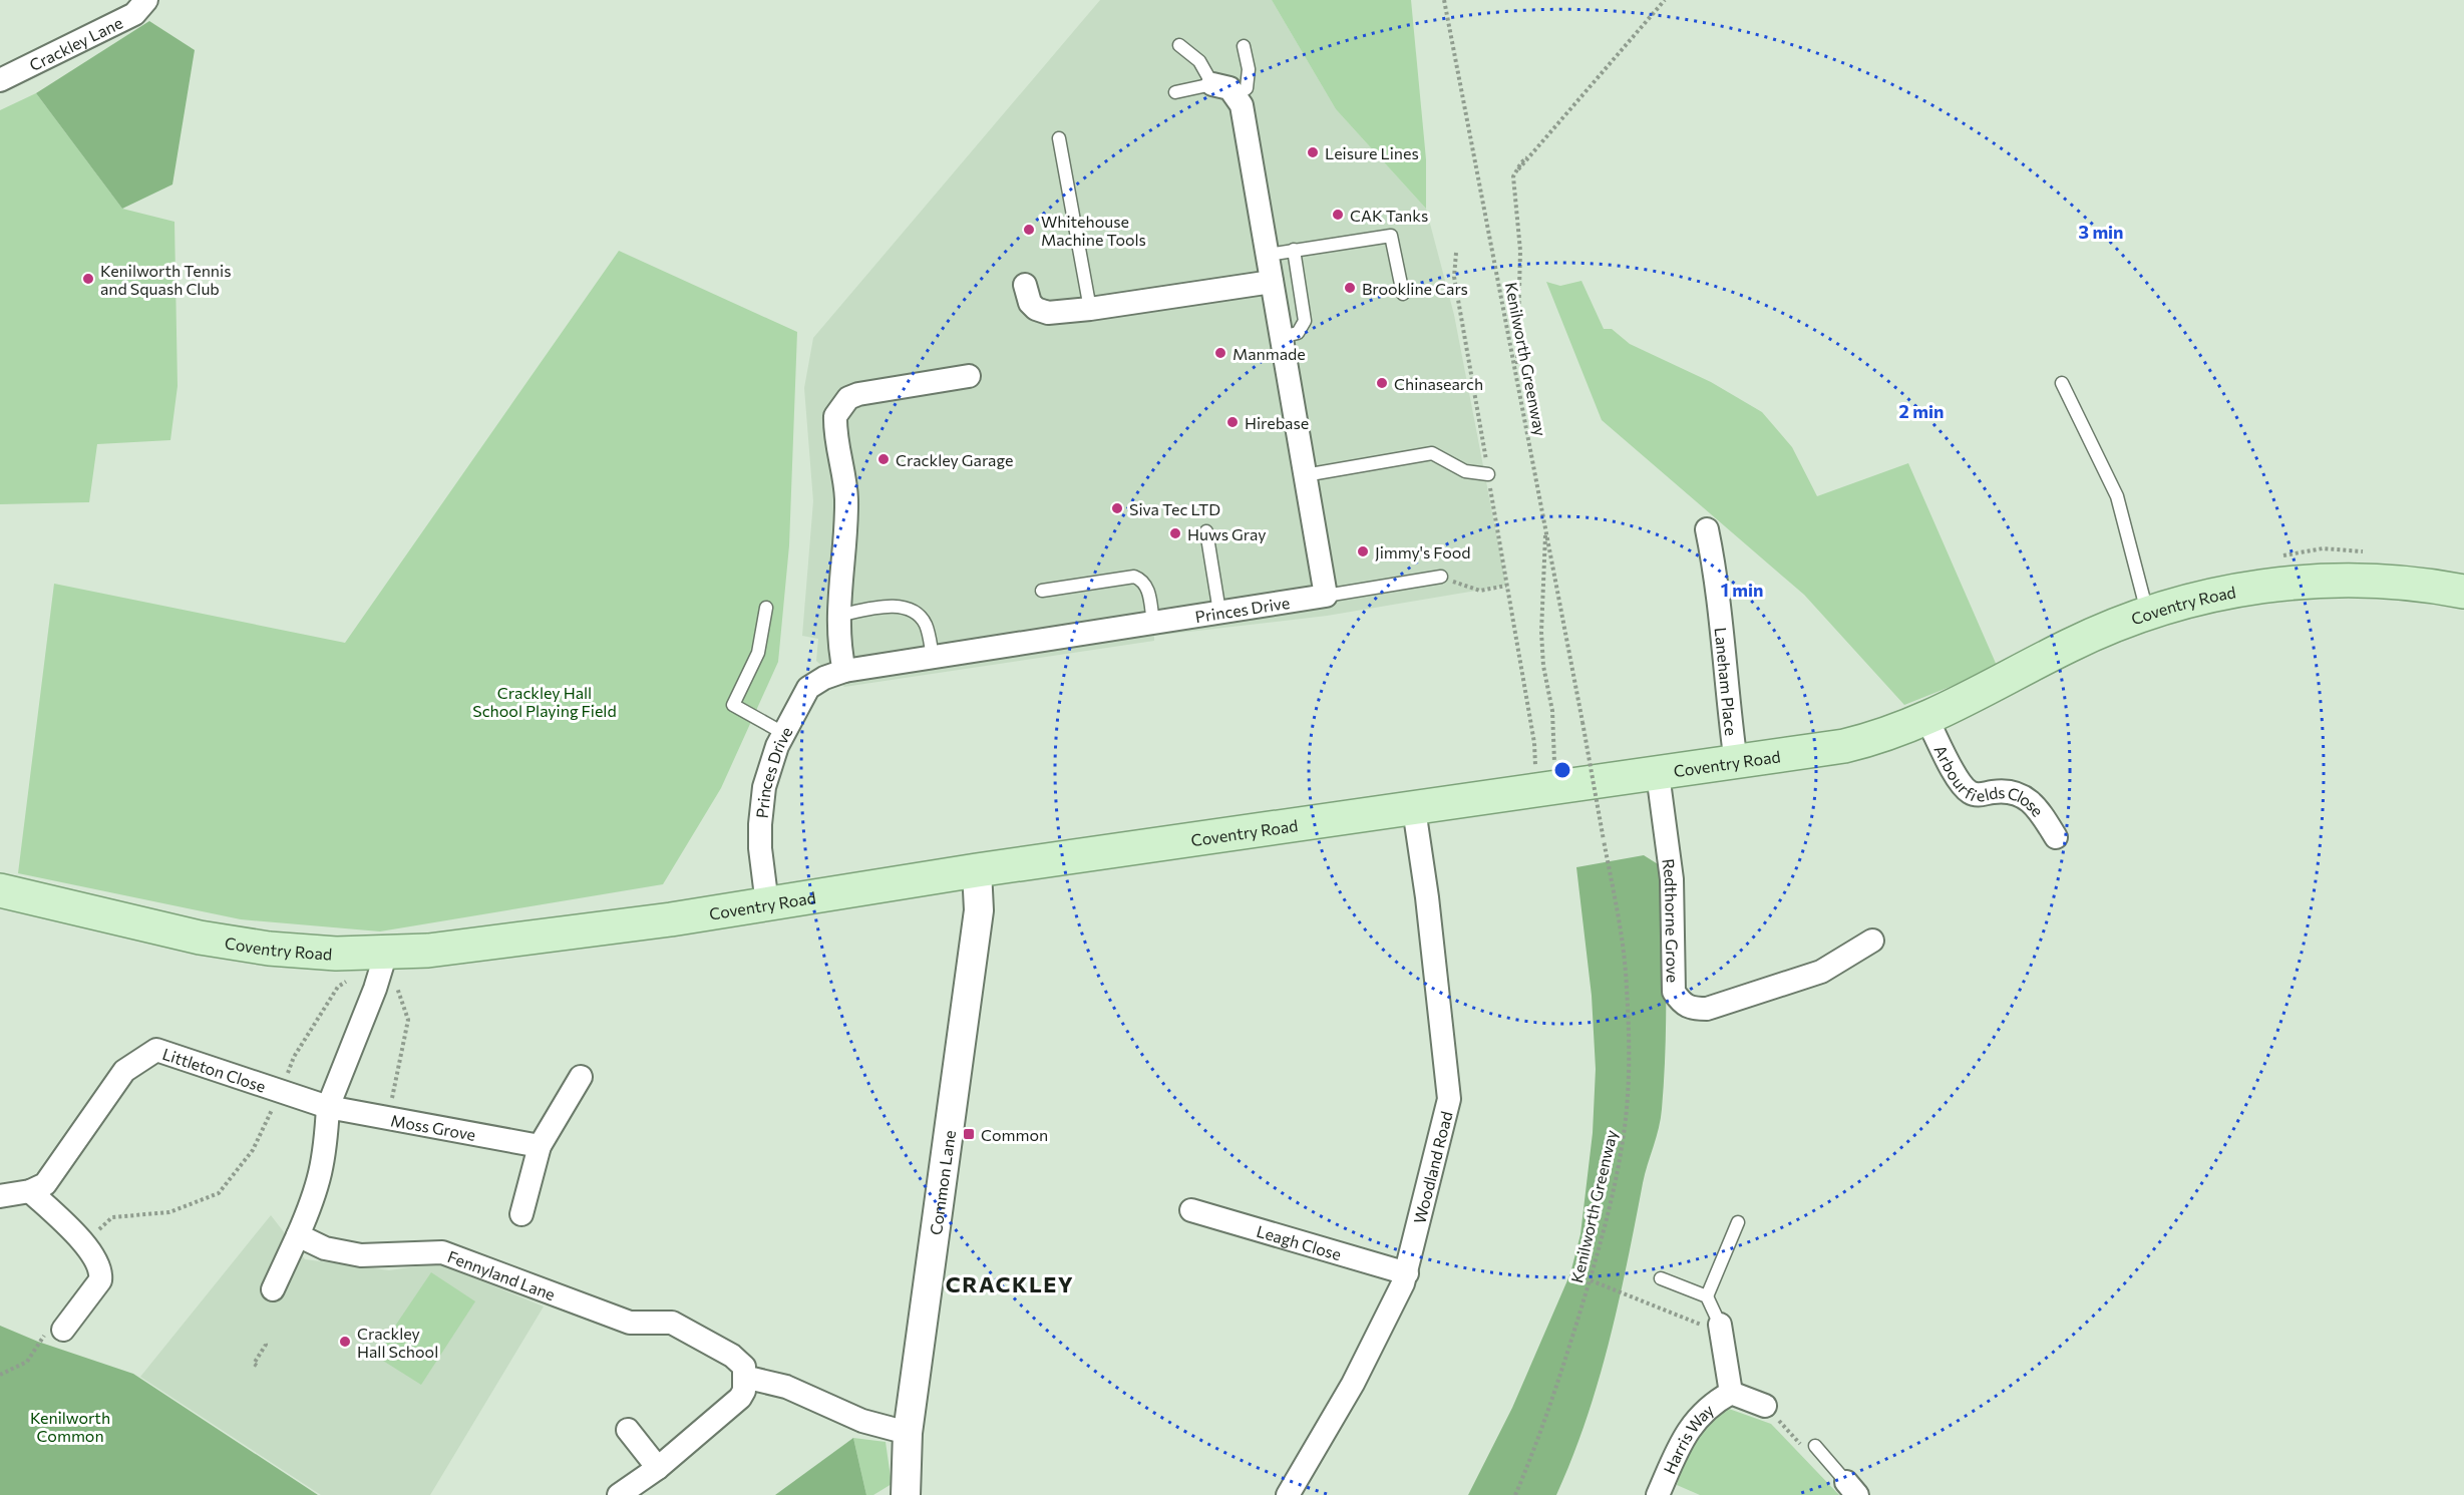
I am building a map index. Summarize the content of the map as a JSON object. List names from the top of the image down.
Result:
{
  "streets": {
    "main road": ["Coventry Road"],
    "street": [
      "Crackley Lane",
      "Princes Drive",
      "Laneham Place",
      "Arbourfields Close",
      "Redthorne Grove",
      "Littleton Close",
      "Moss Grove",
      "Woodland Road",
      "Common Lane",
      "Leagh Close",
      "Fennyland Lane",
      "Harris Way"
    ],
    "path": ["Kenilworth Greenway"]
  },
  "crossings": [
    ["Coventry Road", "Princes Drive"],
    ["Coventry Road", "Laneham Place"],
    ["Coventry Road", "Arbourfields Close"],
    ["Coventry Road", "Redthorne Grove"],
    ["Coventry Road", "Woodland Road"],
    ["Coventry Road", "Common Lane"],
    ["Littleton Close", "Moss Grove"],
    ["Woodland Road", "Leagh Close"]
  ],
  "districts": ["CRACKLEY"],
  "parks": ["Crackley Hall School Playing Field", "Kenilworth Common"],
  "places": {
    "other": [
      "Leisure Lines",
      "CAK Tanks",
      "Whitehouse Machine Tools",
      "Kenilworth Tennis and Squash Club",
      "Brookline Cars",
      "Manmade",
      "Chinasearch",
      "Hirebase",
      "Crackley Garage",
      "Siva Tec LTD",
      "Huws Gray",
      "Jimmy's Food",
      "Crackley Hall School"
    ],
    "transit": ["Common"]
  },
  "rings": ["3 min", "2 min", "1 min"]
}
